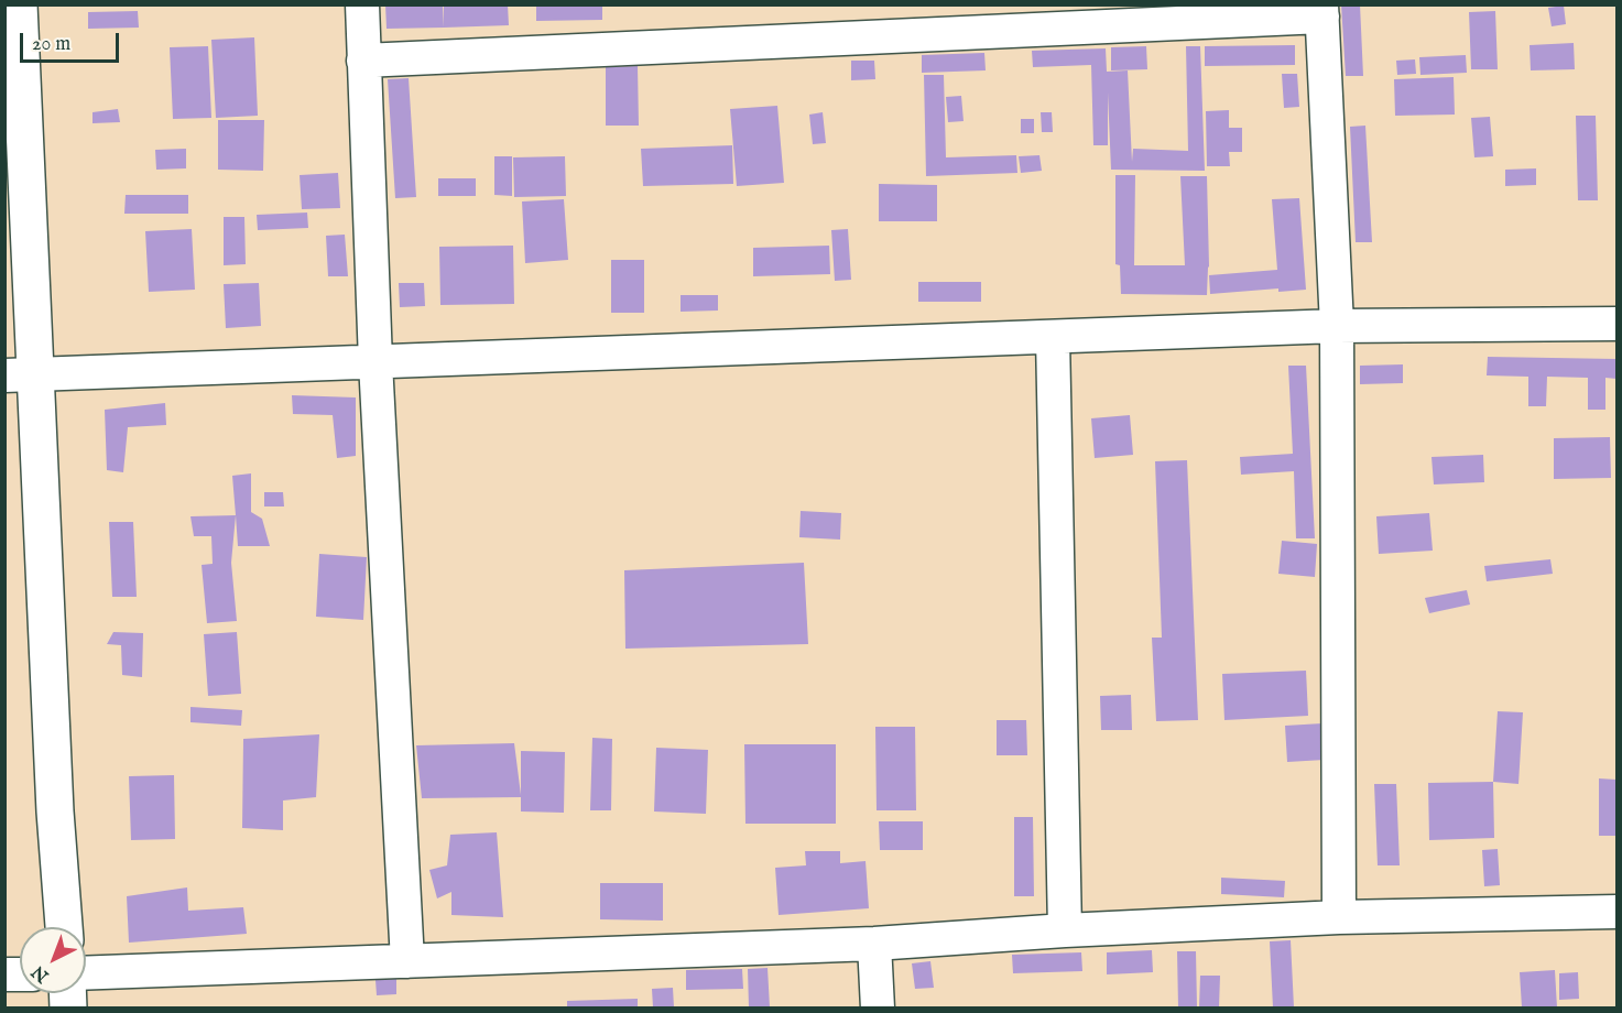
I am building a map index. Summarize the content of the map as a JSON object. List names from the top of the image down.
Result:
{
  "scale_bar": "20 m",
  "north": "bottom left"
}
